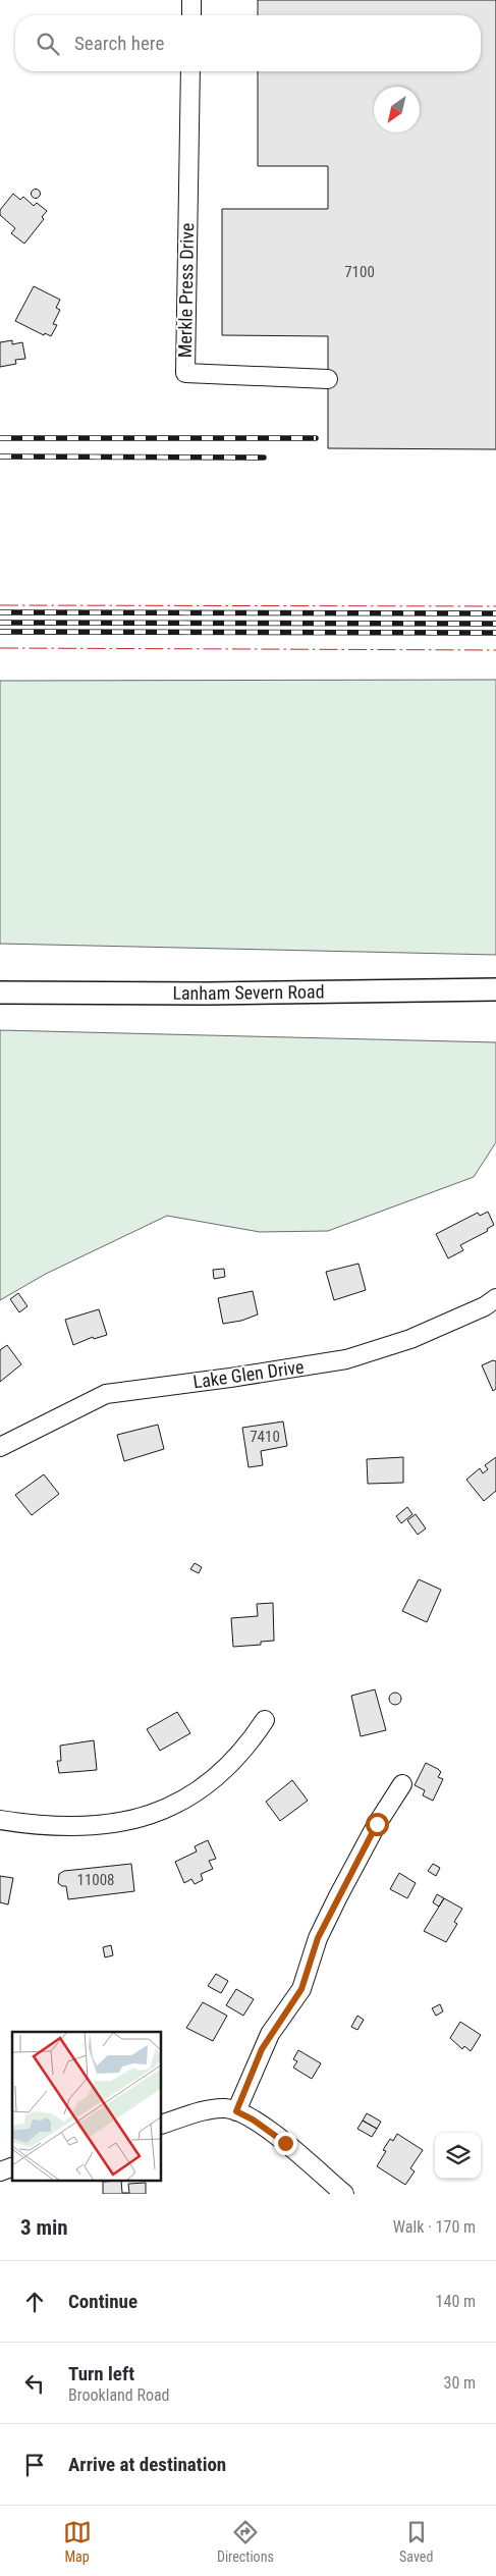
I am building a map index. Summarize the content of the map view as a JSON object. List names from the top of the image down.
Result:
{
  "streets": {
    "main road": ["Lanham Severn Road"],
    "street": ["Merkle Press Drive", "Lake Glen Drive"]
  },
  "house_numbers": ["7100", "7410", "11008"],
  "north": "bottom left",
  "page": {
    "search": "Search here",
    "heading": ["3 min", "Walk · 170 m"],
    "list": [
      ["Continue", "140 m"],
      ["Turn left", "Brookland Road", "30 m"],
      "Arrive at destination"
    ],
    "nav": ["Map", "Directions", "Saved"]
  }
}
